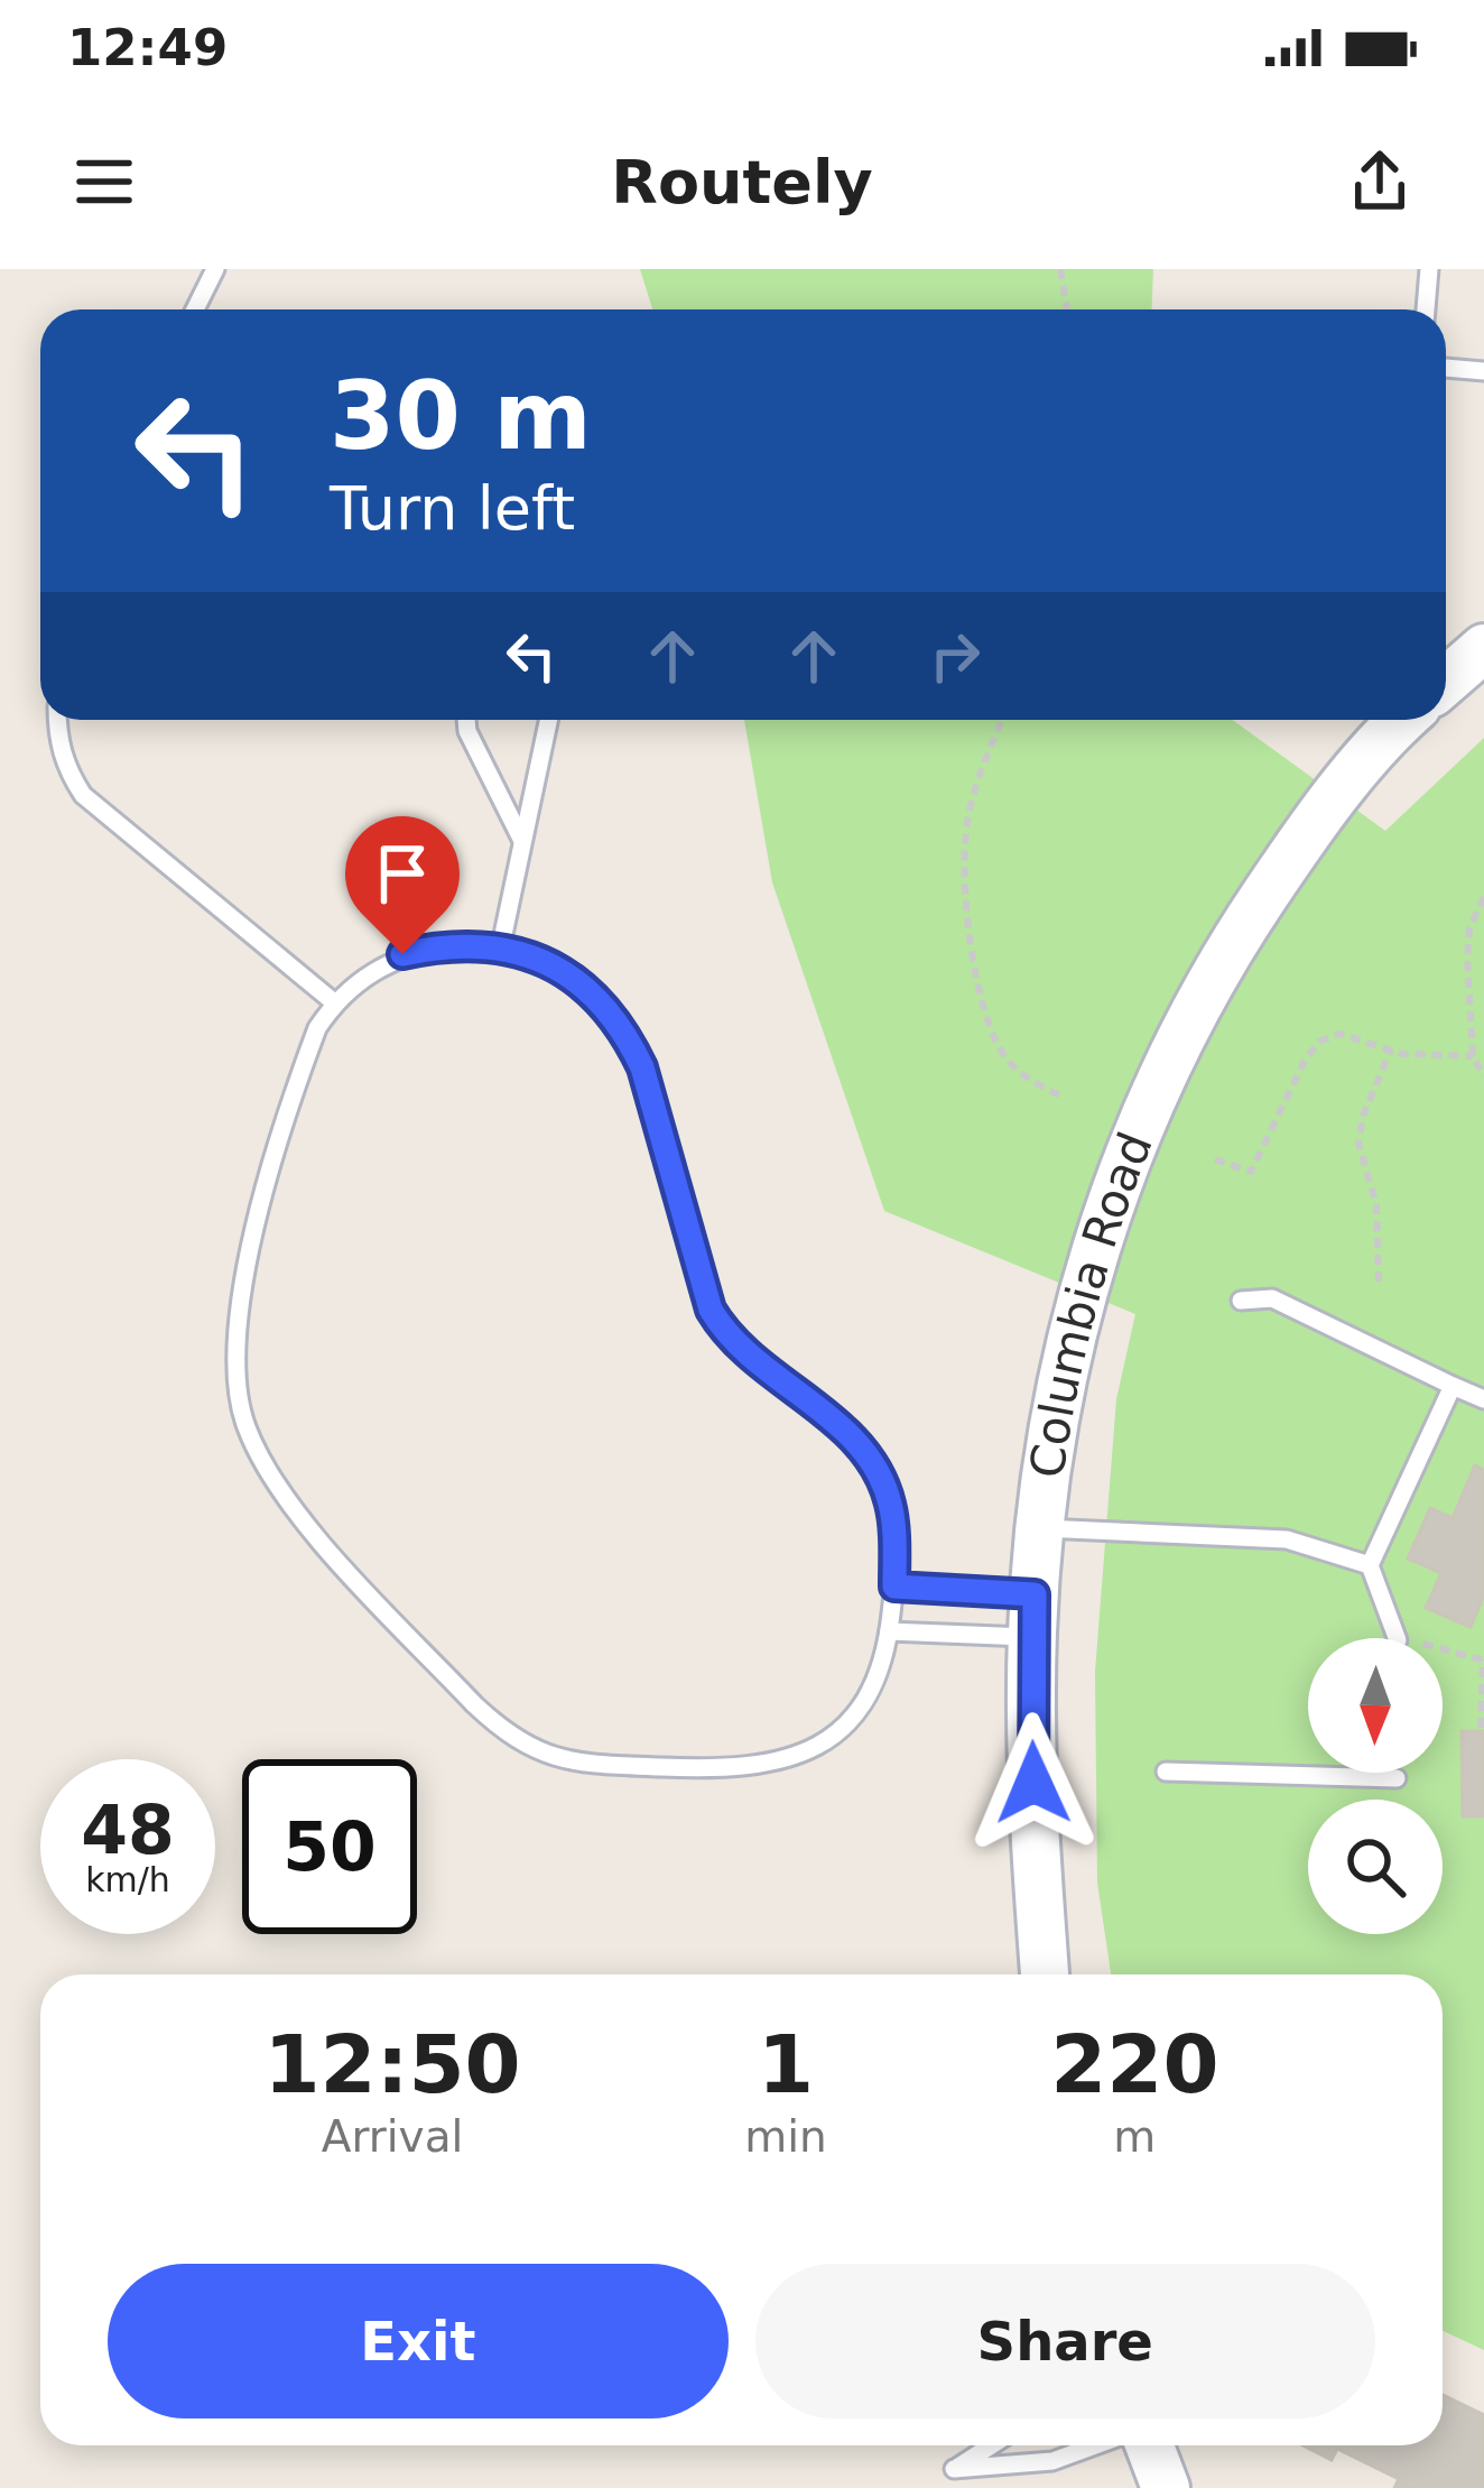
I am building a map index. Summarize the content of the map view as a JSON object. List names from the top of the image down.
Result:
{
  "streets": {
    "main road": ["Columbia Road"]
  },
  "north": "bottom",
  "page": {
    "status": "12:49",
    "header": "Routely",
    "turn": ["30 m", "Turn left"],
    "speed": "48 km/h",
    "limit": "50",
    "eta": [
      "12:50",
      "Arrival",
      "1",
      "min",
      "220",
      "m"
    ],
    "buttons": ["Exit", "Share"]
  }
}
